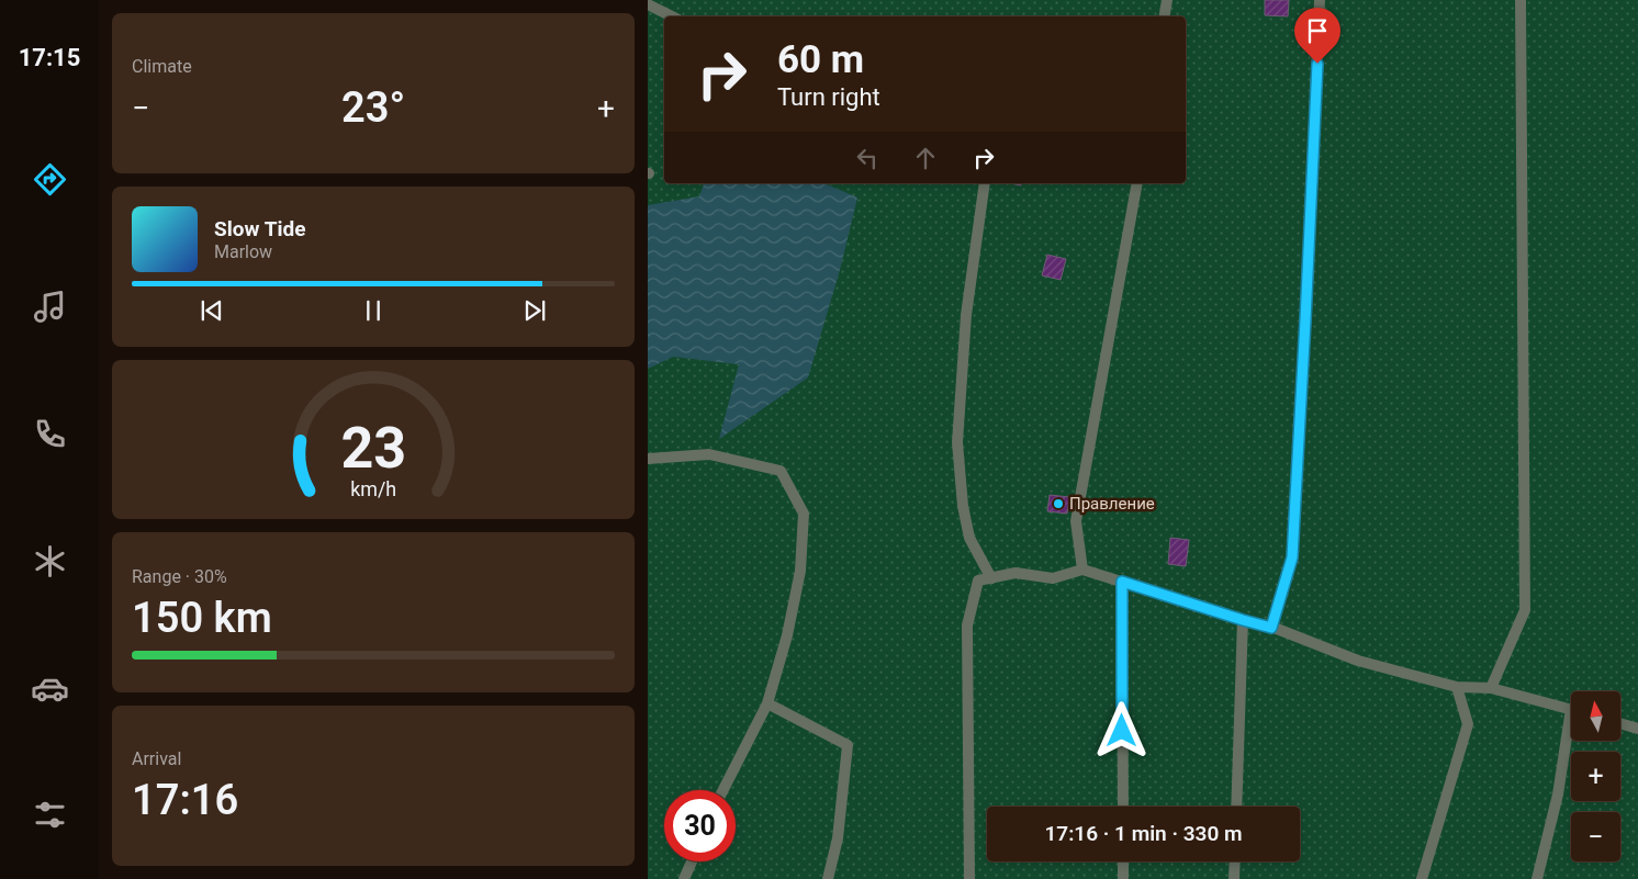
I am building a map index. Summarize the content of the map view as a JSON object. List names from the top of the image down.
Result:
{
  "places": ["Правление"],
  "north": "top",
  "page": {
    "tabs": "17:15",
    "tile": [
      "Climate",
      ["Range · 30%", "150 km"],
      ["Arrival", "17:16"]
    ],
    "turn": ["60 m", "Turn right"],
    "heat": ["−", "23°", "+"],
    "song": ["Slow Tide", "Marlow"],
    "map_buttons": ["+", "−"],
    "limit": "30",
    "trip": "17:16 · 1 min · 330 m",
    "gauge": ["23", "km/h"]
  }
}
